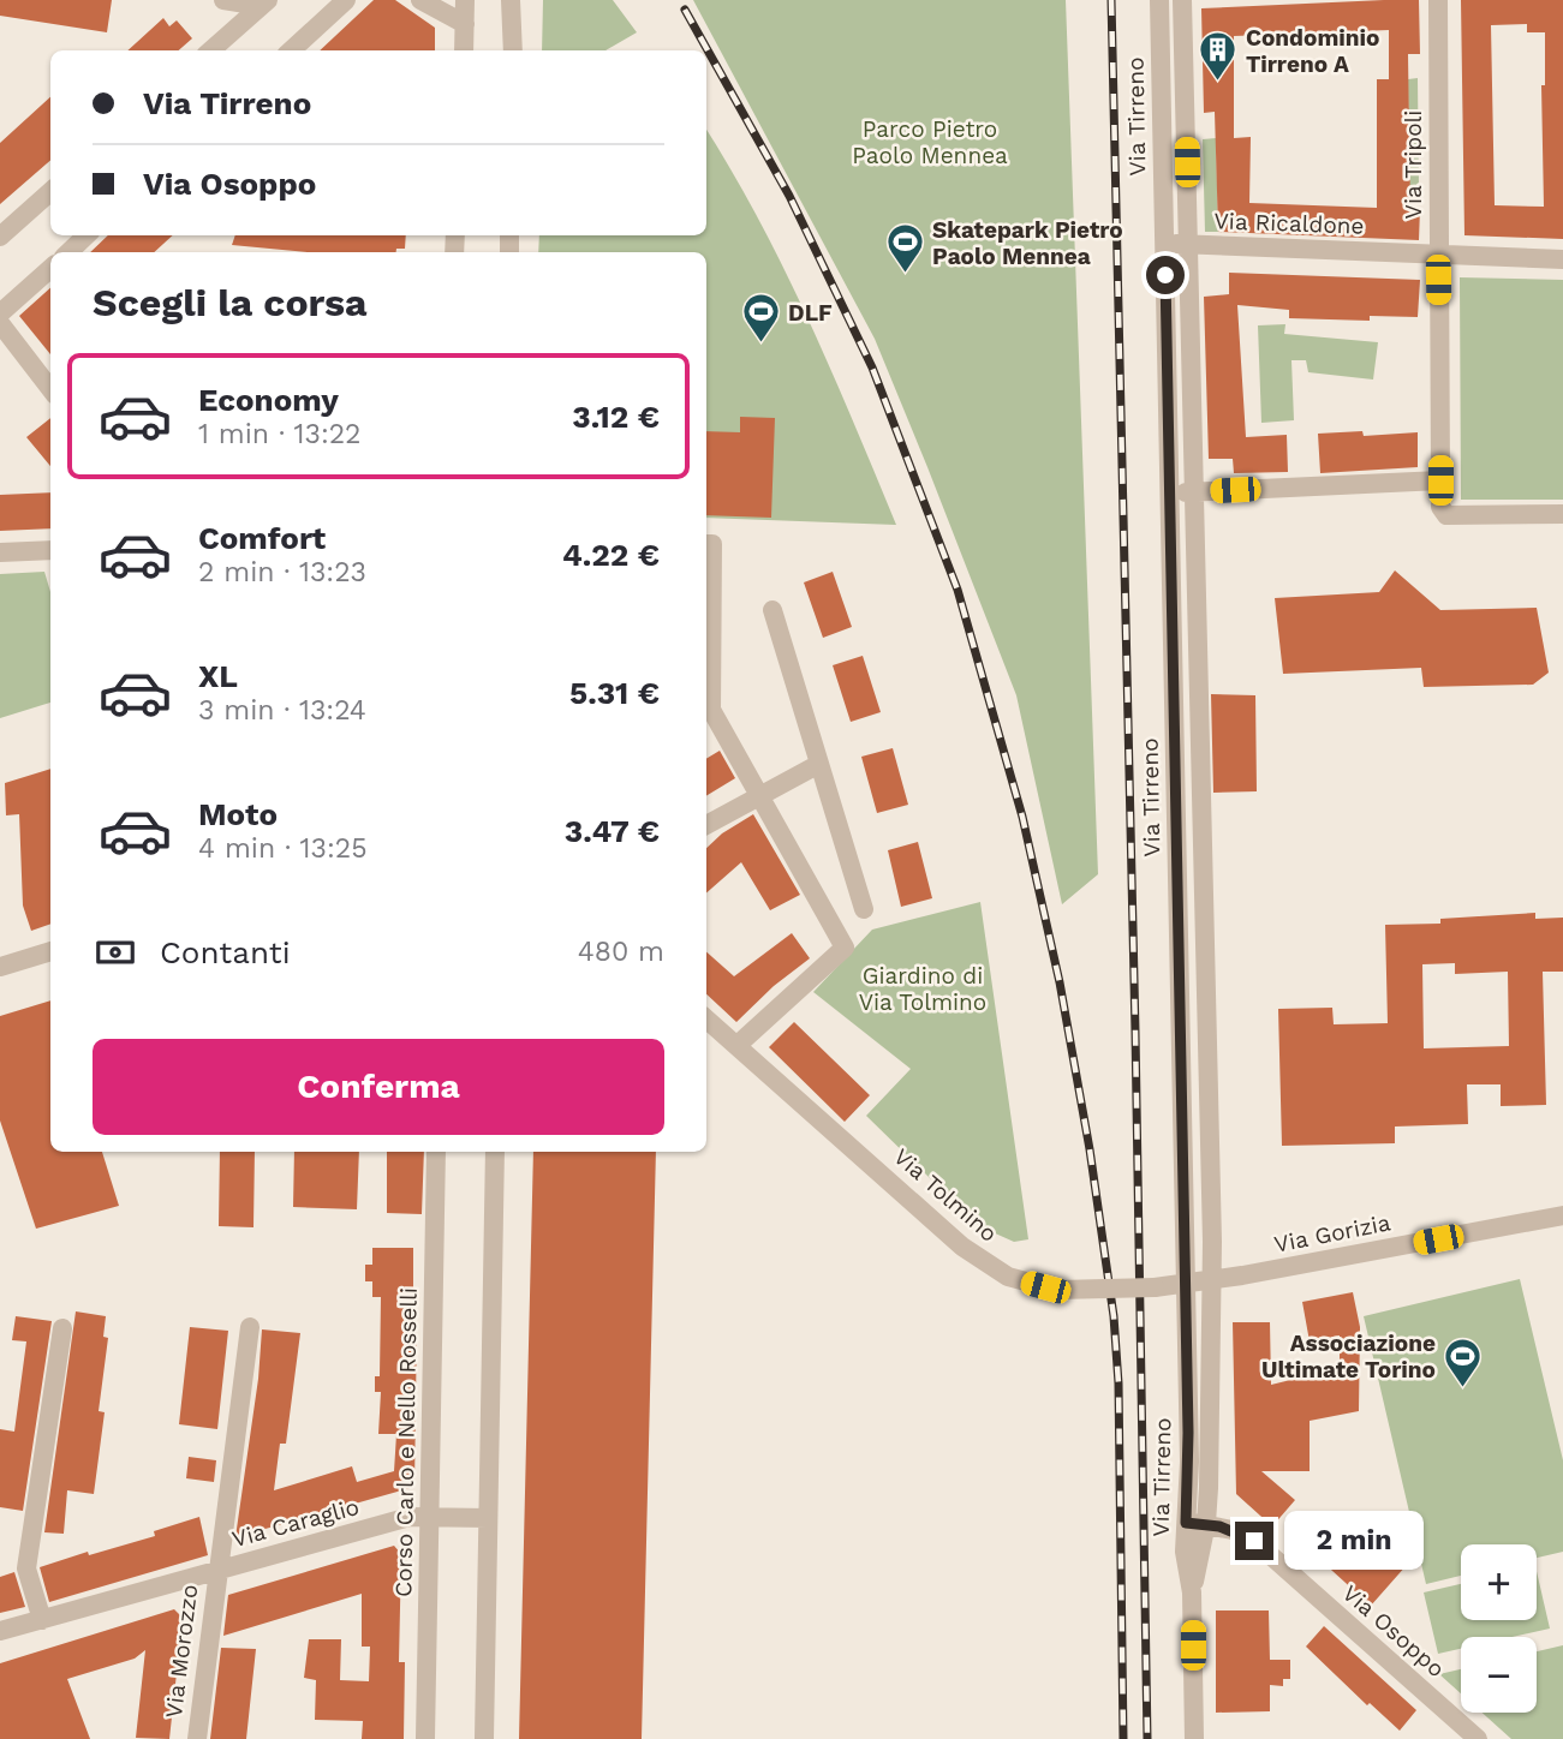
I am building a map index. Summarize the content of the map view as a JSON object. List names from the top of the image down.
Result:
{
  "streets": {
    "street": [
      "Via Tirreno",
      "Via Tripoli",
      "Via Ricaldone",
      "Via Tolmino",
      "Via Gorizia",
      "Corso Carlo e Nello Rosselli",
      "Via Caraglio",
      "Via Osoppo",
      "Via Morozzo"
    ]
  },
  "crossings": [
    ["Via Tirreno", "Via Ricaldone"],
    ["Via Tirreno", "Via Tolmino"],
    ["Via Tirreno", "Via Gorizia"],
    ["Via Tirreno", "Via Osoppo"],
    ["Via Tripoli", "Via Ricaldone"],
    ["Via Tolmino", "Via Gorizia"],
    ["Corso Carlo e Nello Rosselli", "Via Caraglio"],
    ["Via Caraglio", "Via Morozzo"]
  ],
  "parks": ["Parco Pietro Paolo Mennea", "Giardino di Via Tolmino"],
  "places": {
    "building": ["Condominio Tirreno A"],
    "sports": ["Skatepark Pietro Paolo Mennea", "DLF", "Associazione Ultimate Torino"]
  },
  "page": {
    "banner": ["Via Tirreno", "Via Osoppo"],
    "heading": "Scegli la corsa",
    "list": [
      {
        "name": "Economy",
        "note": "1 min · 13:22",
        "value": "3.12 €"
      },
      {
        "name": "Comfort",
        "note": "2 min · 13:23",
        "value": "4.22 €"
      },
      {
        "name": "XL",
        "note": "3 min · 13:24",
        "value": "5.31 €"
      },
      {
        "name": "Moto",
        "note": "4 min · 13:25",
        "value": "3.47 €"
      }
    ],
    "pay": ["Contanti", "480 m"],
    "buttons": "Conferma",
    "bubble": "2 min",
    "map_buttons": ["+", "−"]
  }
}
